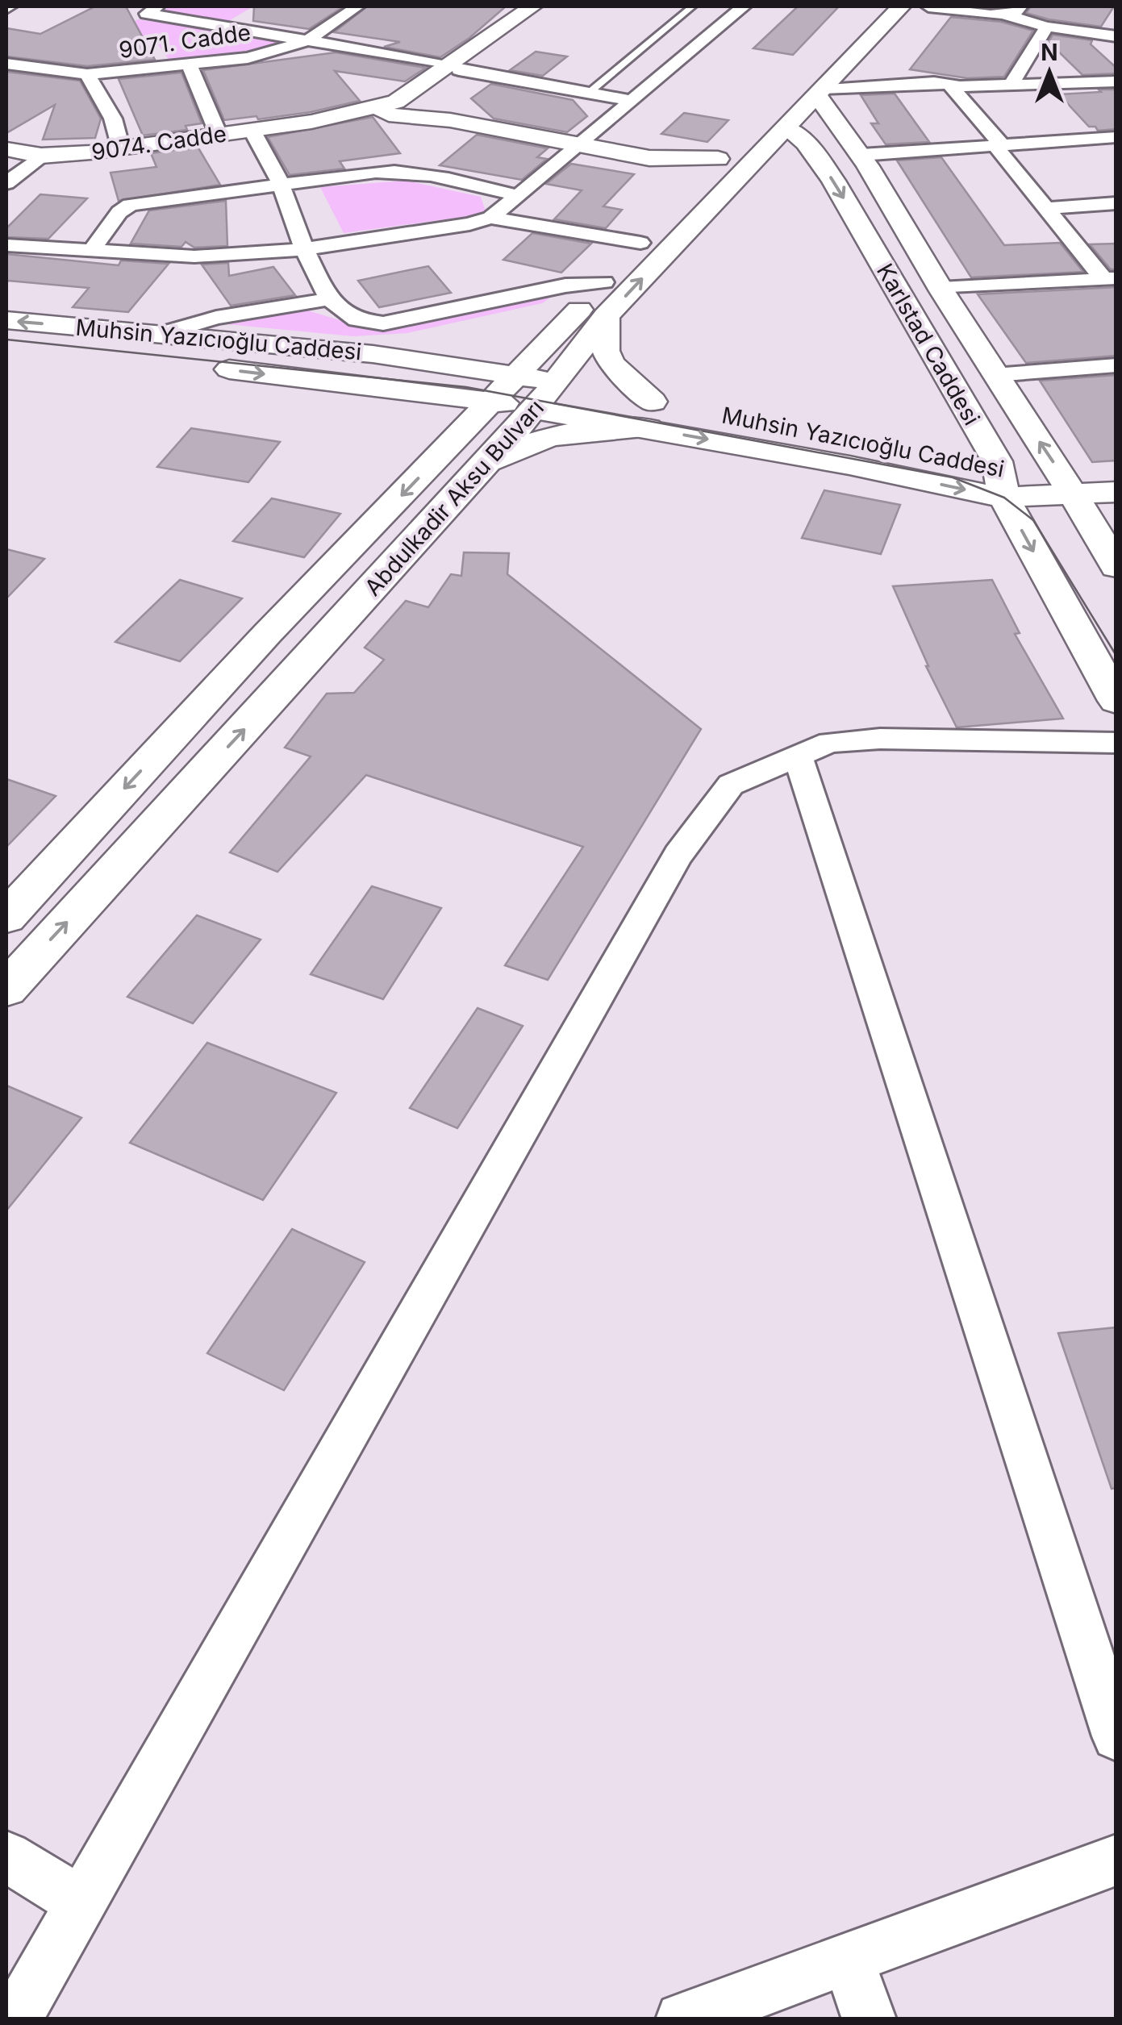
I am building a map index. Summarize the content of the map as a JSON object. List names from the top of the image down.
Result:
{
  "streets": {
    "main road": [
      "9074. Cadde",
      "Muhsin Yazıcıoğlu Caddesi",
      "Karlstad Caddesi",
      "Abdulkadir Aksu Bulvarı"
    ],
    "street": ["9071. Cadde"]
  },
  "crossings": [
    ["Muhsin Yazıcıoğlu Caddesi", "Karlstad Caddesi"],
    ["Muhsin Yazıcıoğlu Caddesi", "Abdulkadir Aksu Bulvarı"],
    ["Karlstad Caddesi", "Abdulkadir Aksu Bulvarı"]
  ],
  "north": "top"
}
